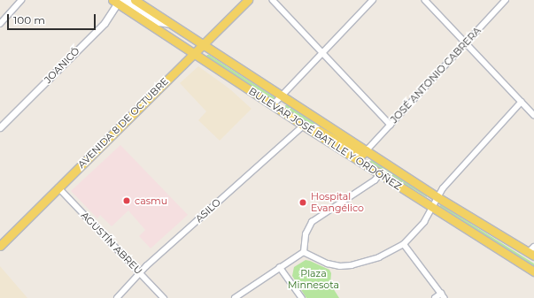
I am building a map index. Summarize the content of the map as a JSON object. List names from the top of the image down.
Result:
{
  "streets": {
    "main road": ["AVENIDA 8 DE OCTUBRE", "BULEVAR JOSÉ BATLLE Y ORDÓÑEZ"],
    "street": [
      "JOANICÓ",
      "JOSÉ ANTONIO CABRERA",
      "ASILO",
      "AGUSTÍN ABREU"
    ]
  },
  "crossings": [
    ["JOANICÓ", "BULEVAR JOSÉ BATLLE Y ORDÓÑEZ"],
    ["JOSÉ ANTONIO CABRERA", "BULEVAR JOSÉ BATLLE Y ORDÓÑEZ"],
    ["AVENIDA 8 DE OCTUBRE", "BULEVAR JOSÉ BATLLE Y ORDÓÑEZ"],
    ["AVENIDA 8 DE OCTUBRE", "AGUSTÍN ABREU"],
    ["BULEVAR JOSÉ BATLLE Y ORDÓÑEZ", "ASILO"],
    ["ASILO", "AGUSTÍN ABREU"]
  ],
  "parks": ["Plaza Minnesota"],
  "places": ["casmu", "Hospital Evangélico"],
  "scale_bar": "100 m"
}
